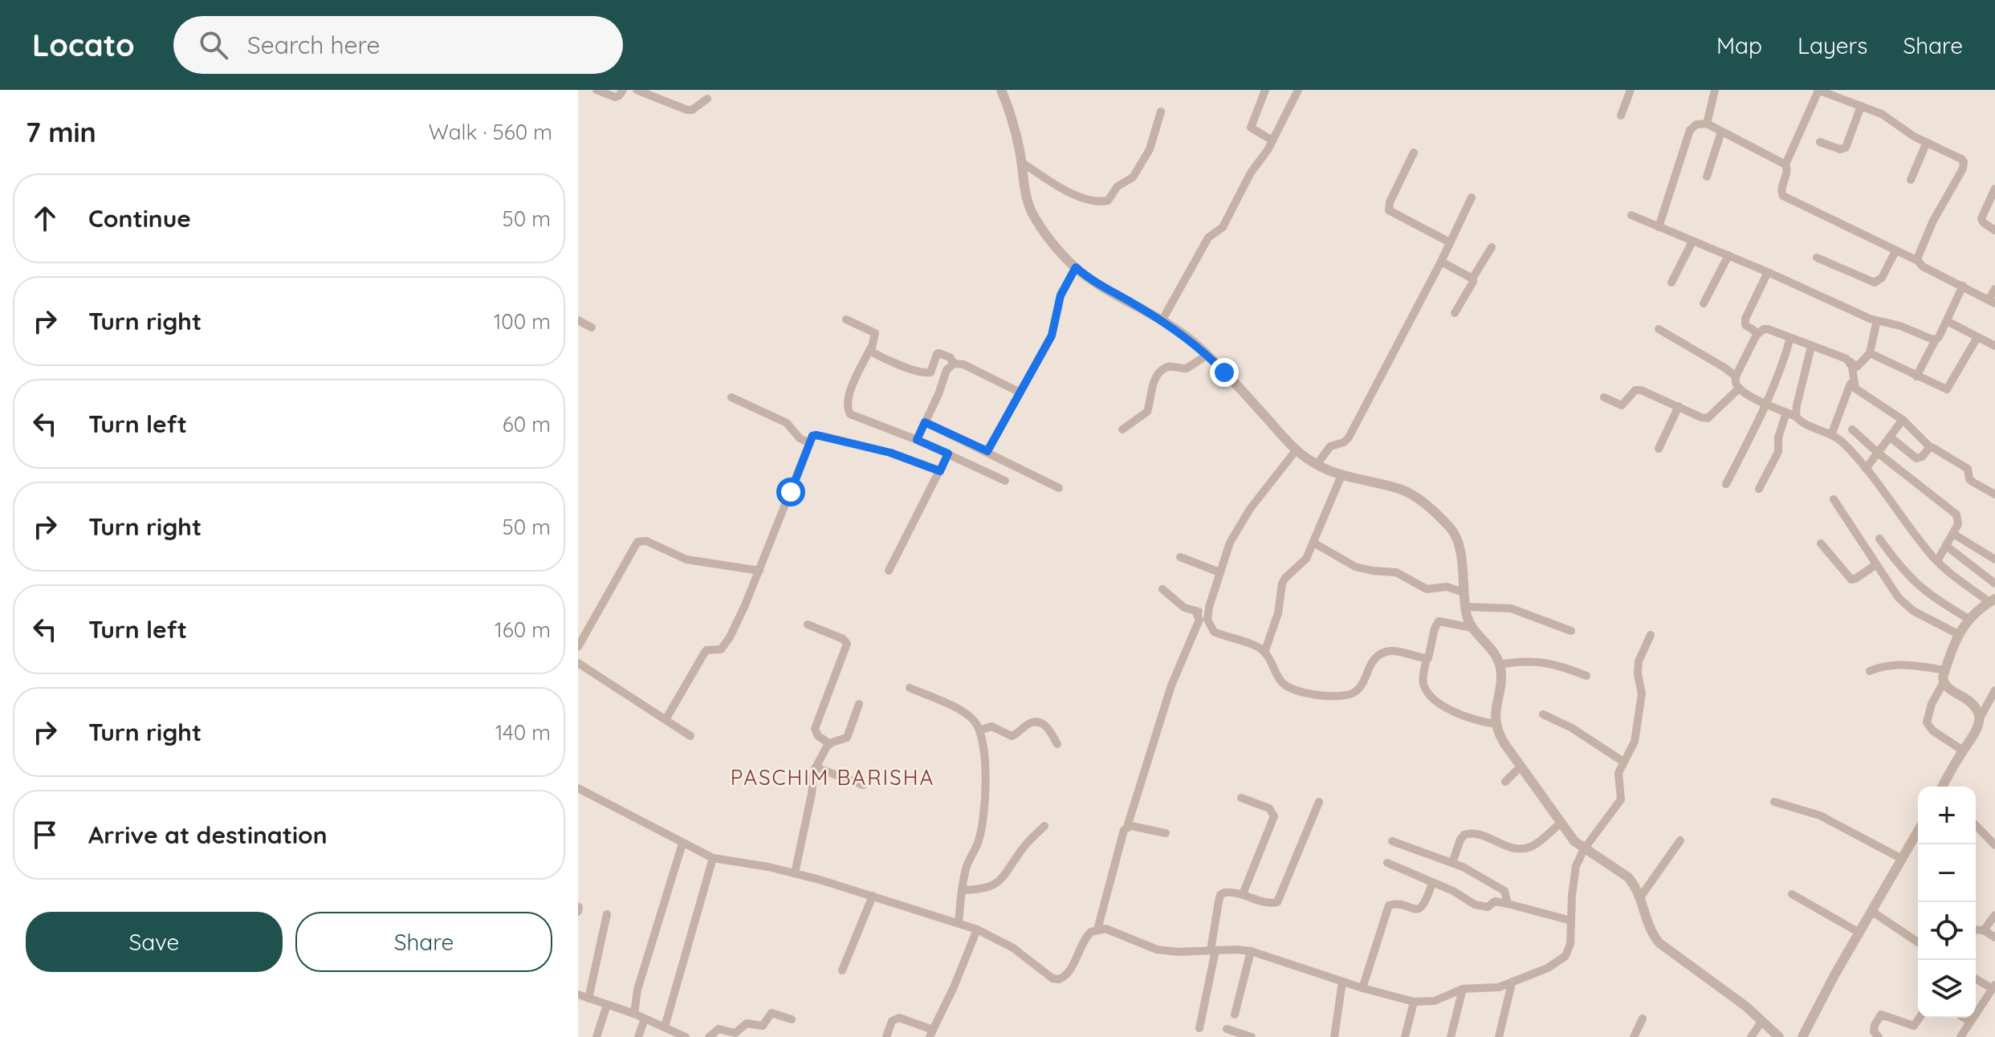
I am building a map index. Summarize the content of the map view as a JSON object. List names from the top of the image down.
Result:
{
  "districts": ["PASCHIM BARISHA"],
  "page": {
    "header": "Locato",
    "search": "Search here",
    "nav": ["Map", "Layers", "Share"],
    "heading": ["7 min", "Walk · 560 m"],
    "list": [
      ["Continue", "50 m"],
      ["Turn right", "100 m"],
      ["Turn left", "60 m"],
      ["Turn right", "50 m"],
      ["Turn left", "160 m"],
      ["Turn right", "140 m"],
      "Arrive at destination"
    ],
    "map_buttons": ["+", "−"],
    "buttons": ["Save", "Share"]
  }
}
